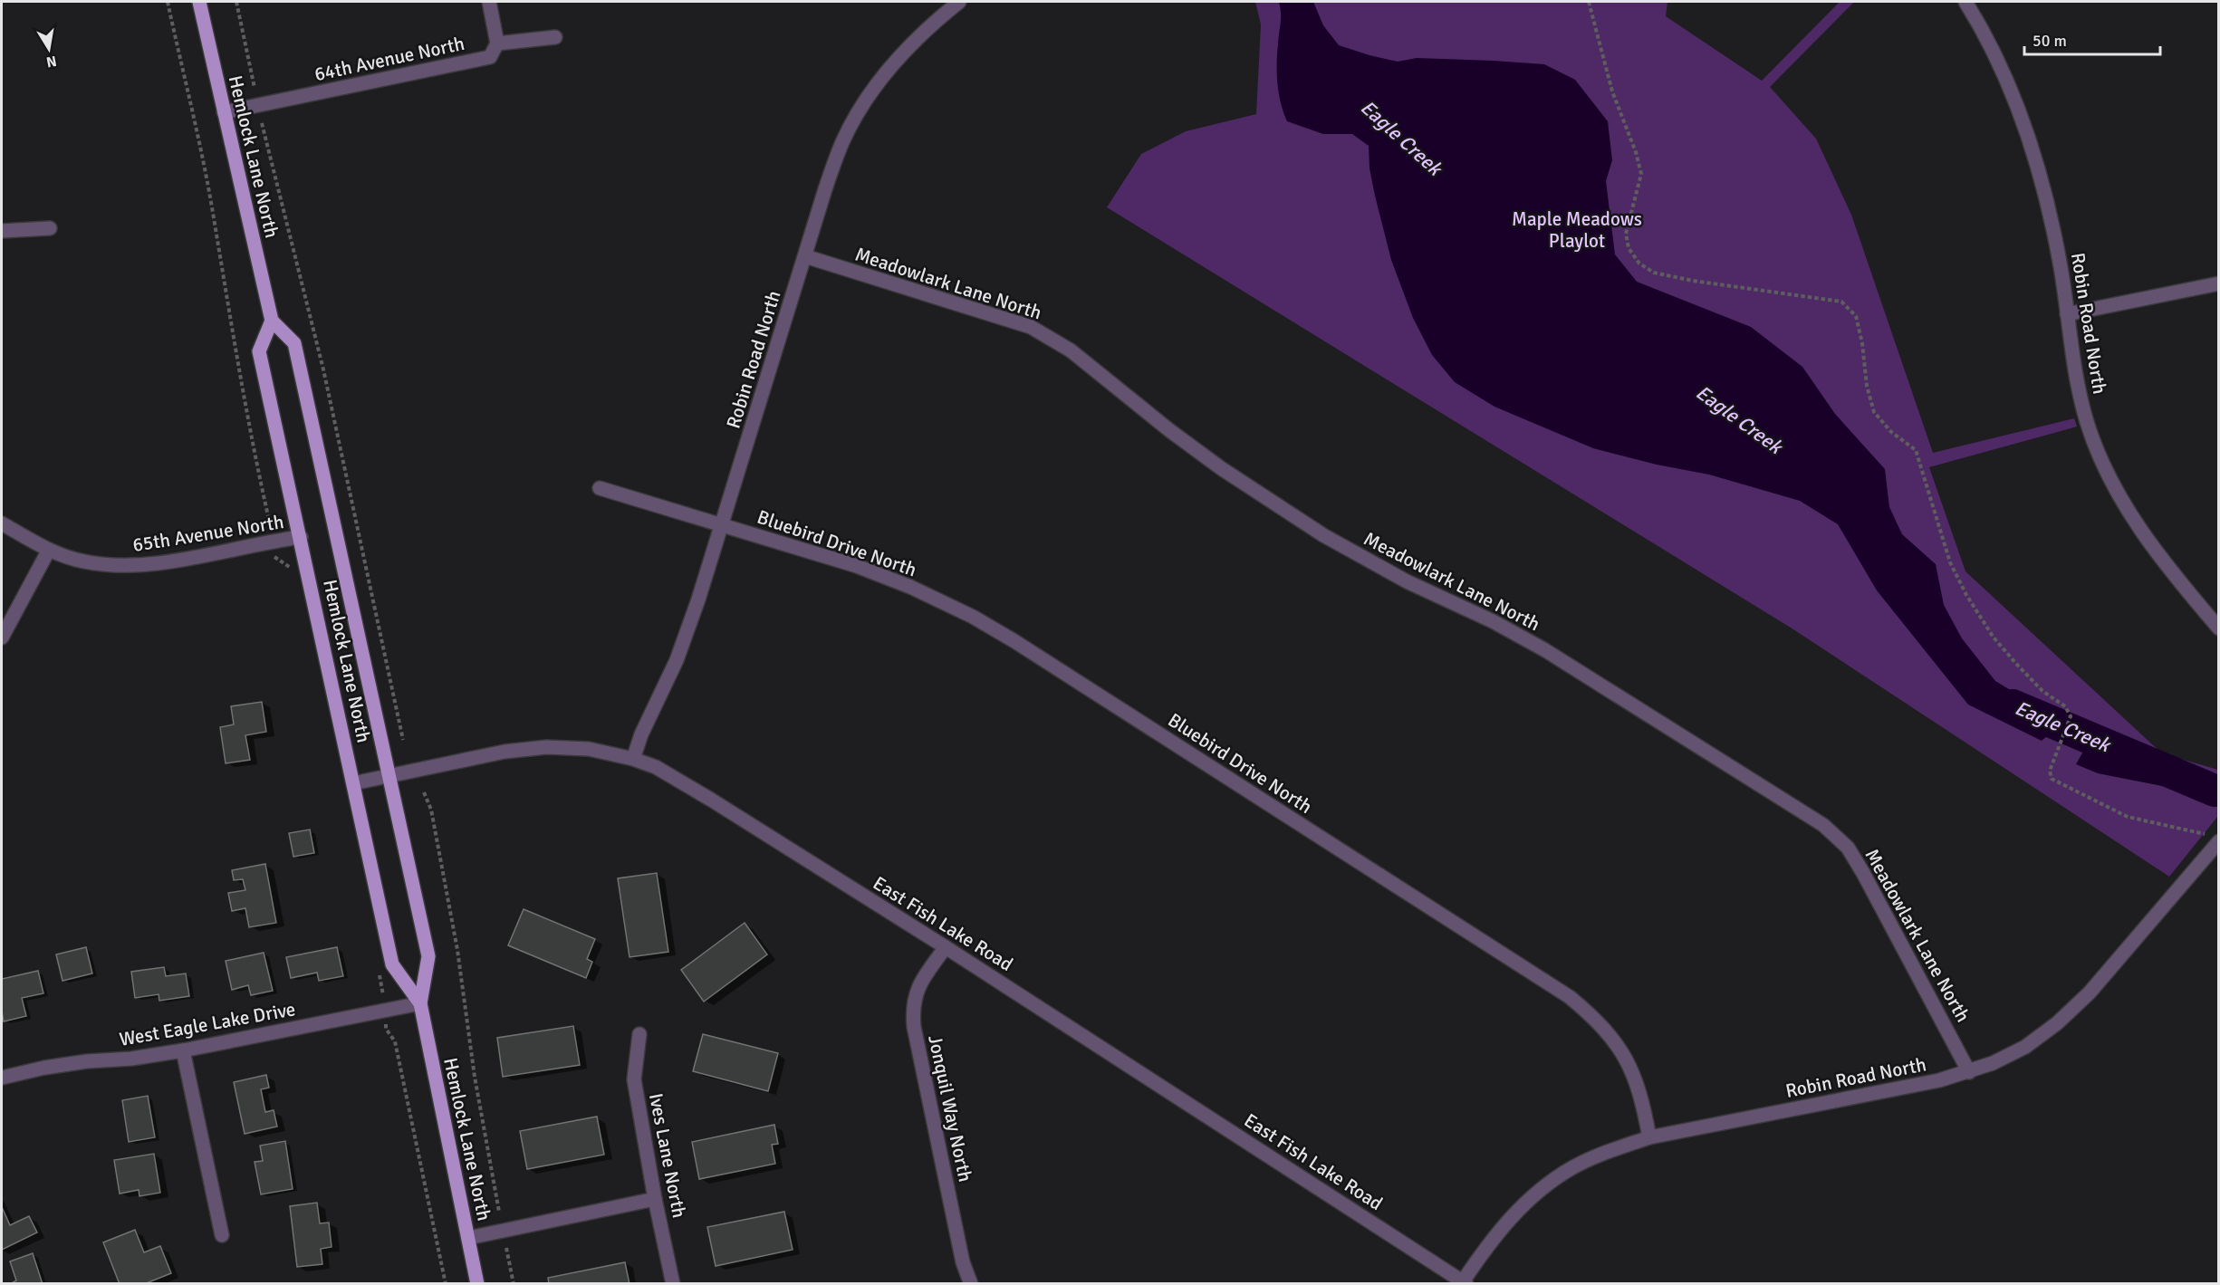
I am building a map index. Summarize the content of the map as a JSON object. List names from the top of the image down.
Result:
{
  "streets": {
    "main road": ["Hemlock Lane North"],
    "street": [
      "64th Avenue North",
      "Meadowlark Lane North",
      "Robin Road North",
      "65th Avenue North",
      "Bluebird Drive North",
      "East Fish Lake Road",
      "West Eagle Lake Drive",
      "Jonquil Way North",
      "Ives Lane North"
    ]
  },
  "crossings": [
    ["64th Avenue North", "Hemlock Lane North"],
    ["Hemlock Lane North", "65th Avenue North"],
    ["Hemlock Lane North", "East Fish Lake Road"],
    ["Hemlock Lane North", "West Eagle Lake Drive"],
    ["Meadowlark Lane North", "Robin Road North"],
    ["Robin Road North", "Bluebird Drive North"],
    ["Robin Road North", "East Fish Lake Road"],
    ["East Fish Lake Road", "Jonquil Way North"]
  ],
  "water": ["Eagle Creek"],
  "parks": ["Maple Meadows Playlot"],
  "scale_bar": "50 m",
  "north": "bottom"
}
